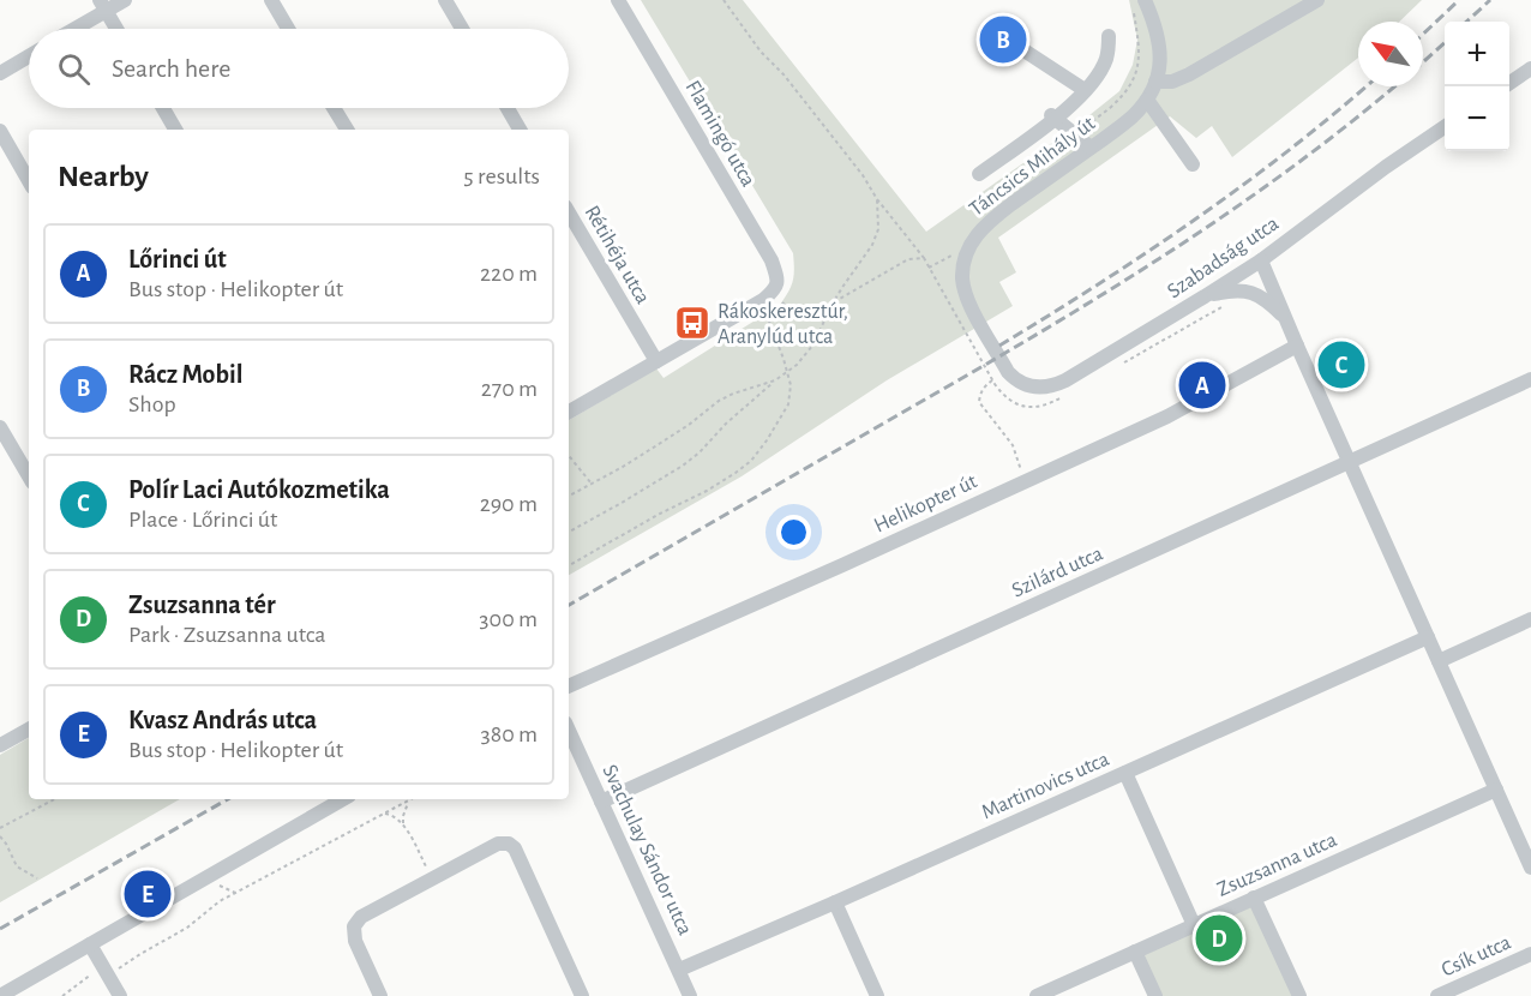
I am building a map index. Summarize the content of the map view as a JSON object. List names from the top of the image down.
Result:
{
  "streets": {
    "street": [
      "Flamingó utca",
      "Táncsics Mihály út",
      "Rétihéja utca",
      "Szabadság utca",
      "Helikopter út",
      "Szilárd utca",
      "Martinovics utca",
      "Svachulay Sándor utca",
      "Zsuzsanna utca",
      "Csík utca"
    ]
  },
  "crossings": [
    ["Táncsics Mihály út", "Szabadság utca"],
    ["Szilárd utca", "Svachulay Sándor utca"],
    ["Martinovics utca", "Svachulay Sándor utca"]
  ],
  "places": {
    "bus stop": ["Rákoskeresztúr, Aranylúd utca"]
  },
  "north": "top left",
  "page": {
    "pins": [
      "B",
      "C",
      "A",
      "E",
      "D"
    ],
    "map_buttons": ["+", "−"],
    "search": "Search here",
    "heading": ["Nearby", "5 results"],
    "list": [
      {
        "mark": "A",
        "name": "Lőrinci út",
        "note": "Bus stop · Helikopter út",
        "value": "220 m"
      },
      {
        "mark": "B",
        "name": "Rácz Mobil",
        "note": "Shop",
        "value": "270 m"
      },
      {
        "mark": "C",
        "name": "Polír Laci Autókozmetika",
        "note": "Place · Lőrinci út",
        "value": "290 m"
      },
      {
        "mark": "D",
        "name": "Zsuzsanna tér",
        "note": "Park · Zsuzsanna utca",
        "value": "300 m"
      },
      {
        "mark": "E",
        "name": "Kvasz András utca",
        "note": "Bus stop · Helikopter út",
        "value": "380 m"
      }
    ]
  }
}
